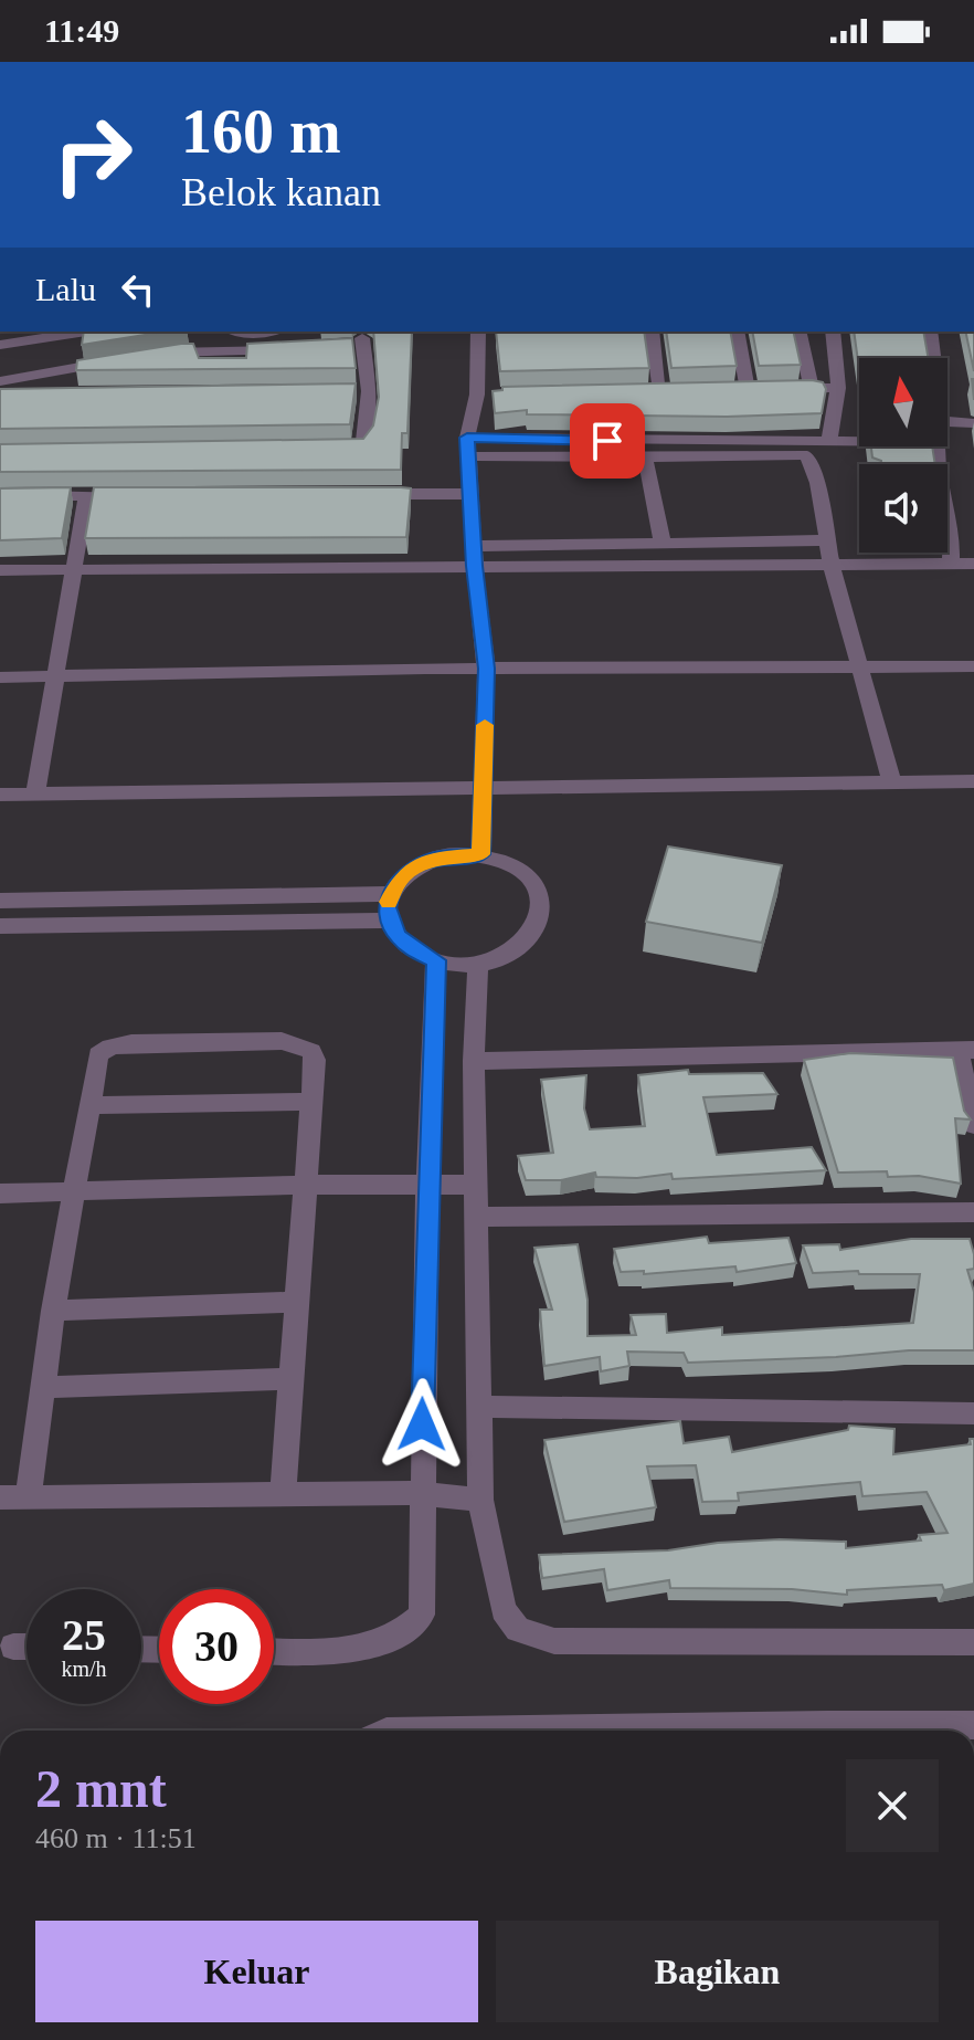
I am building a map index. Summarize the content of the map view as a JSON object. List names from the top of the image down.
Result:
{
  "north": "top",
  "page": {
    "status": "11:49",
    "turn": ["160 m", "Belok kanan"],
    "then": "Lalu",
    "speed": "25 km/h",
    "limit": "30",
    "heading": ["2 mnt", "460 m · 11:51"],
    "buttons": ["Keluar", "Bagikan"]
  }
}
